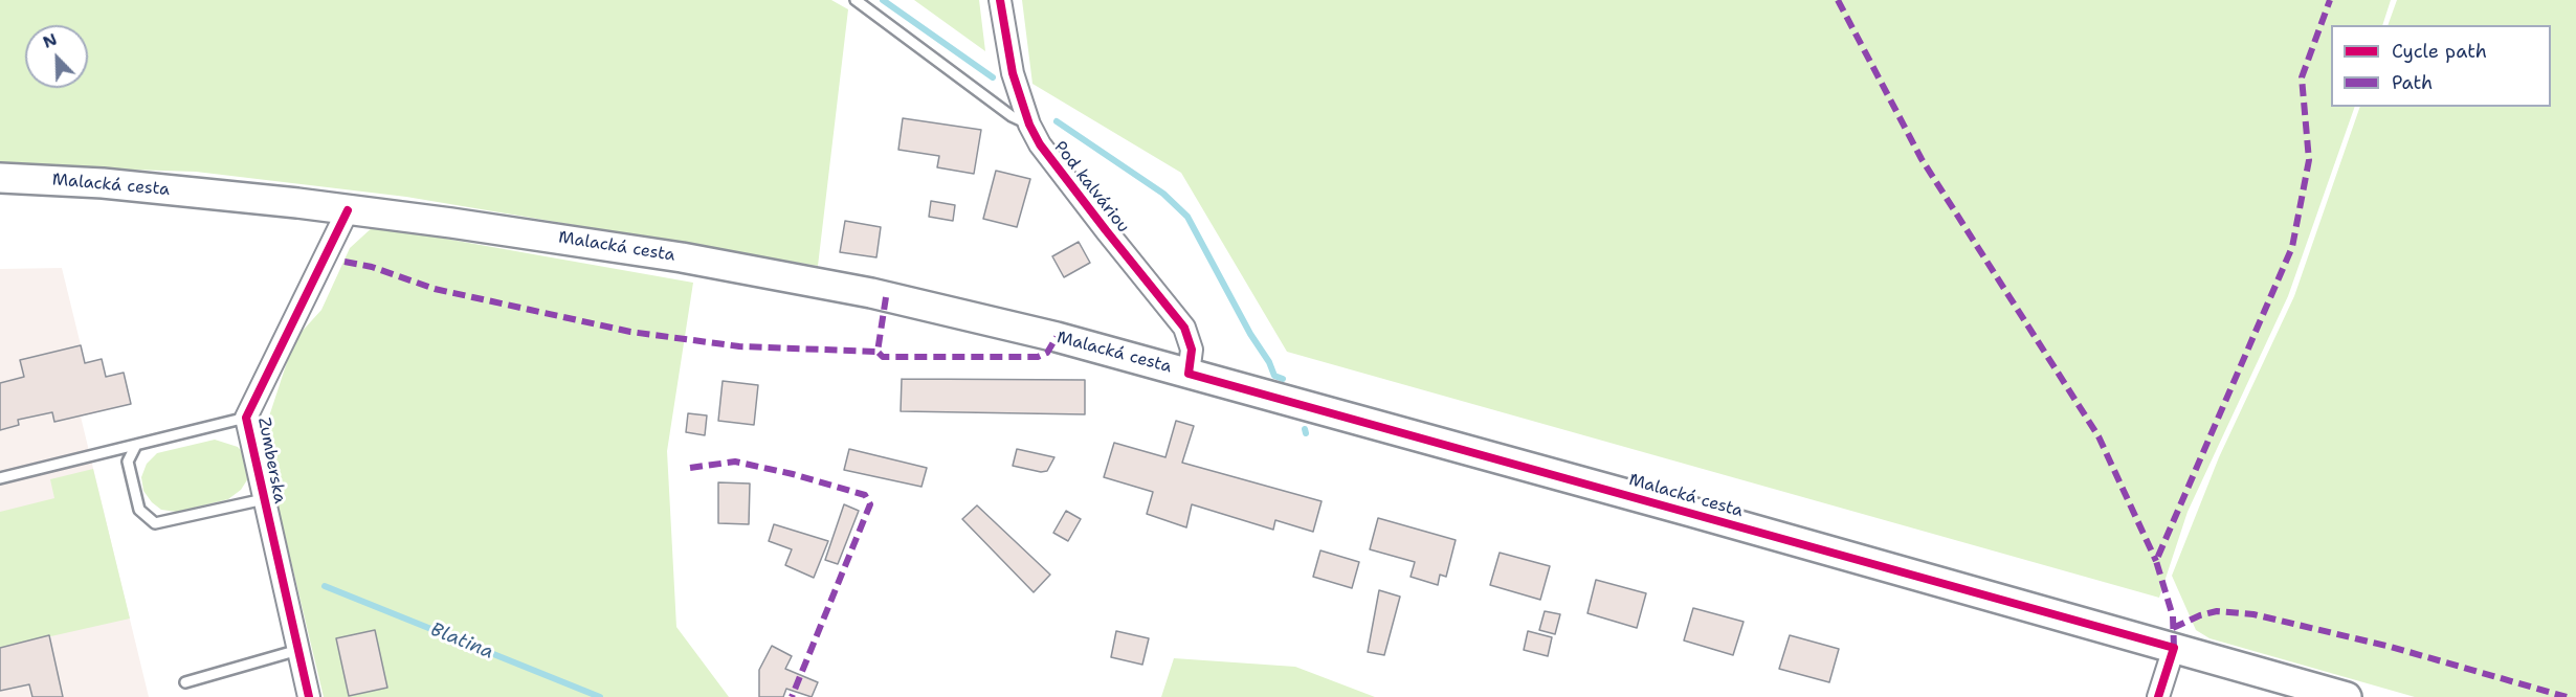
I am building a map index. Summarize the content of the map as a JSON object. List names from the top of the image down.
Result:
{
  "streets": {
    "main road": ["Malacká cesta"],
    "street": ["Pod kalváriou", "Zumberska"]
  },
  "crossings": [
    ["Malacká cesta", "Pod kalváriou"],
    ["Malacká cesta", "Zumberska"]
  ],
  "water": ["Blatina"],
  "legend": ["Cycle path", "Path"],
  "north": "top left"
}
